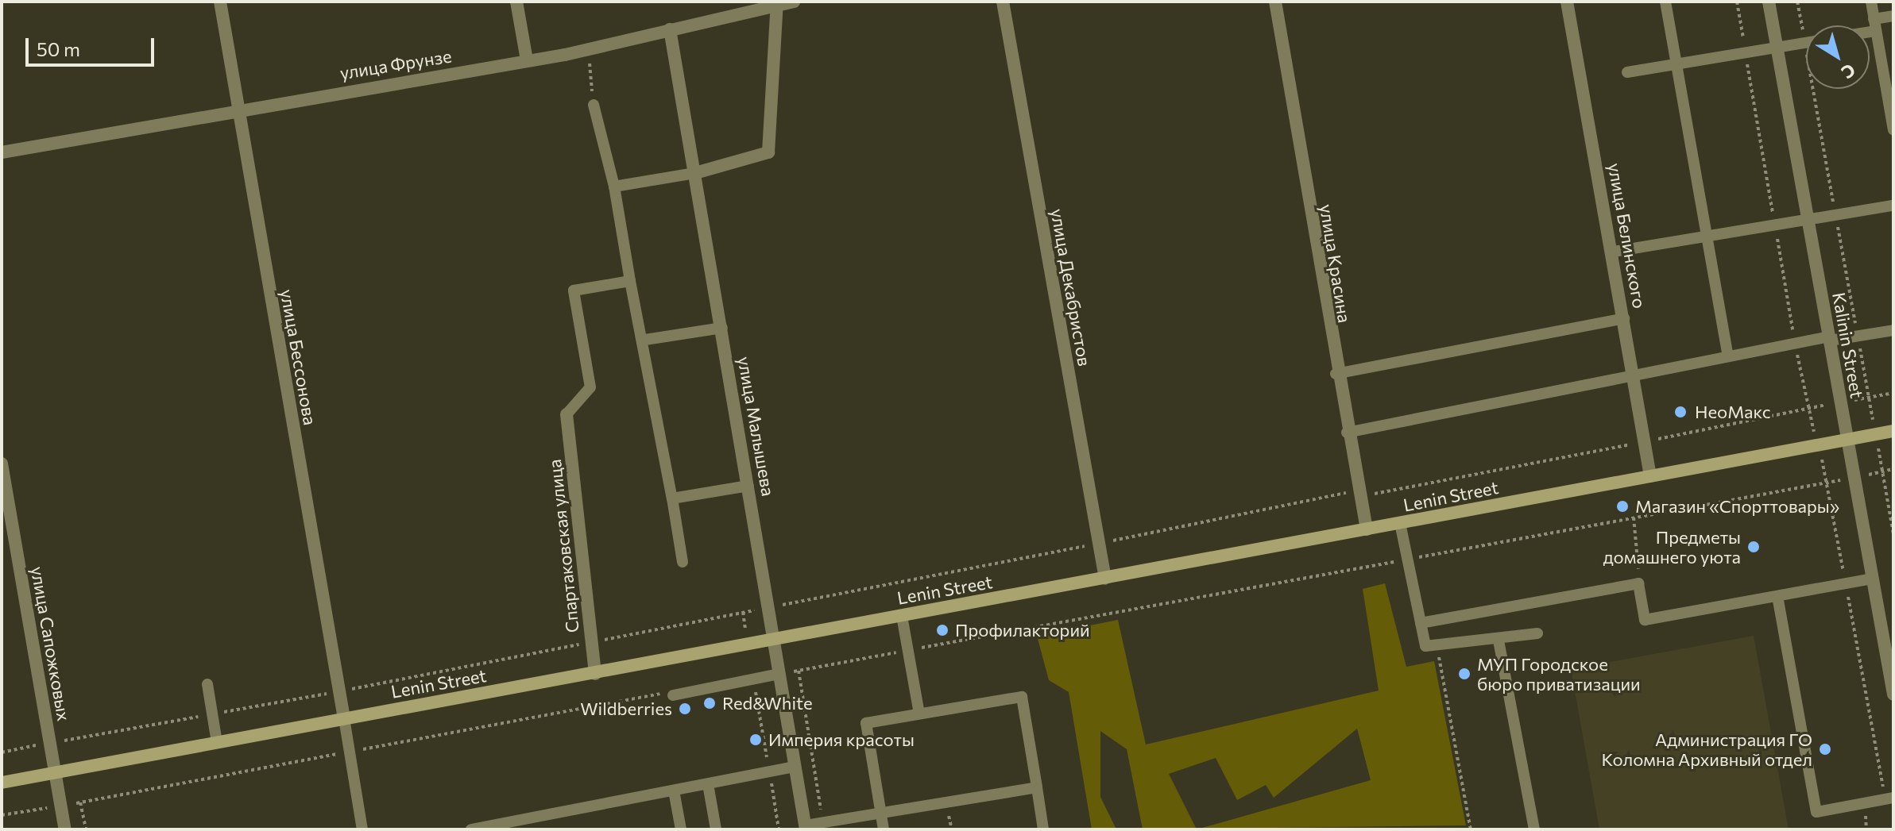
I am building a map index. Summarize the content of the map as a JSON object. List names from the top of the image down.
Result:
{
  "streets": {
    "main road": ["Lenin Street"],
    "street": [
      "улица Фрунзе",
      "улица Белинского",
      "улица Красина",
      "улица Декабристов",
      "Kalinin Street",
      "улица Бессонова",
      "улица Малышева",
      "Спартаковская улица",
      "улица Сапожковых"
    ]
  },
  "crossings": [
    ["улица Фрунзе", "улица Бессонова"],
    ["улица Фрунзе", "улица Малышева"],
    ["улица Белинского", "Lenin Street"],
    ["улица Красина", "Lenin Street"],
    ["улица Декабристов", "Lenin Street"],
    ["Kalinin Street", "Lenin Street"],
    ["улица Бессонова", "Lenin Street"],
    ["улица Малышева", "Lenin Street"],
    ["Lenin Street", "Спартаковская улица"],
    ["Lenin Street", "улица Сапожковых"]
  ],
  "places": [
    "НеоМакс",
    "Магазин «Спорттовары»",
    "Предметы домашнего уюта",
    "Профилакторий",
    "МУП Городское бюро приватизации",
    "Red&White",
    "Wildberries",
    "Империя красоты",
    "Администрация ГО Коломна Архивный отдел"
  ],
  "scale_bar": "50 m",
  "north": "bottom right"
}
